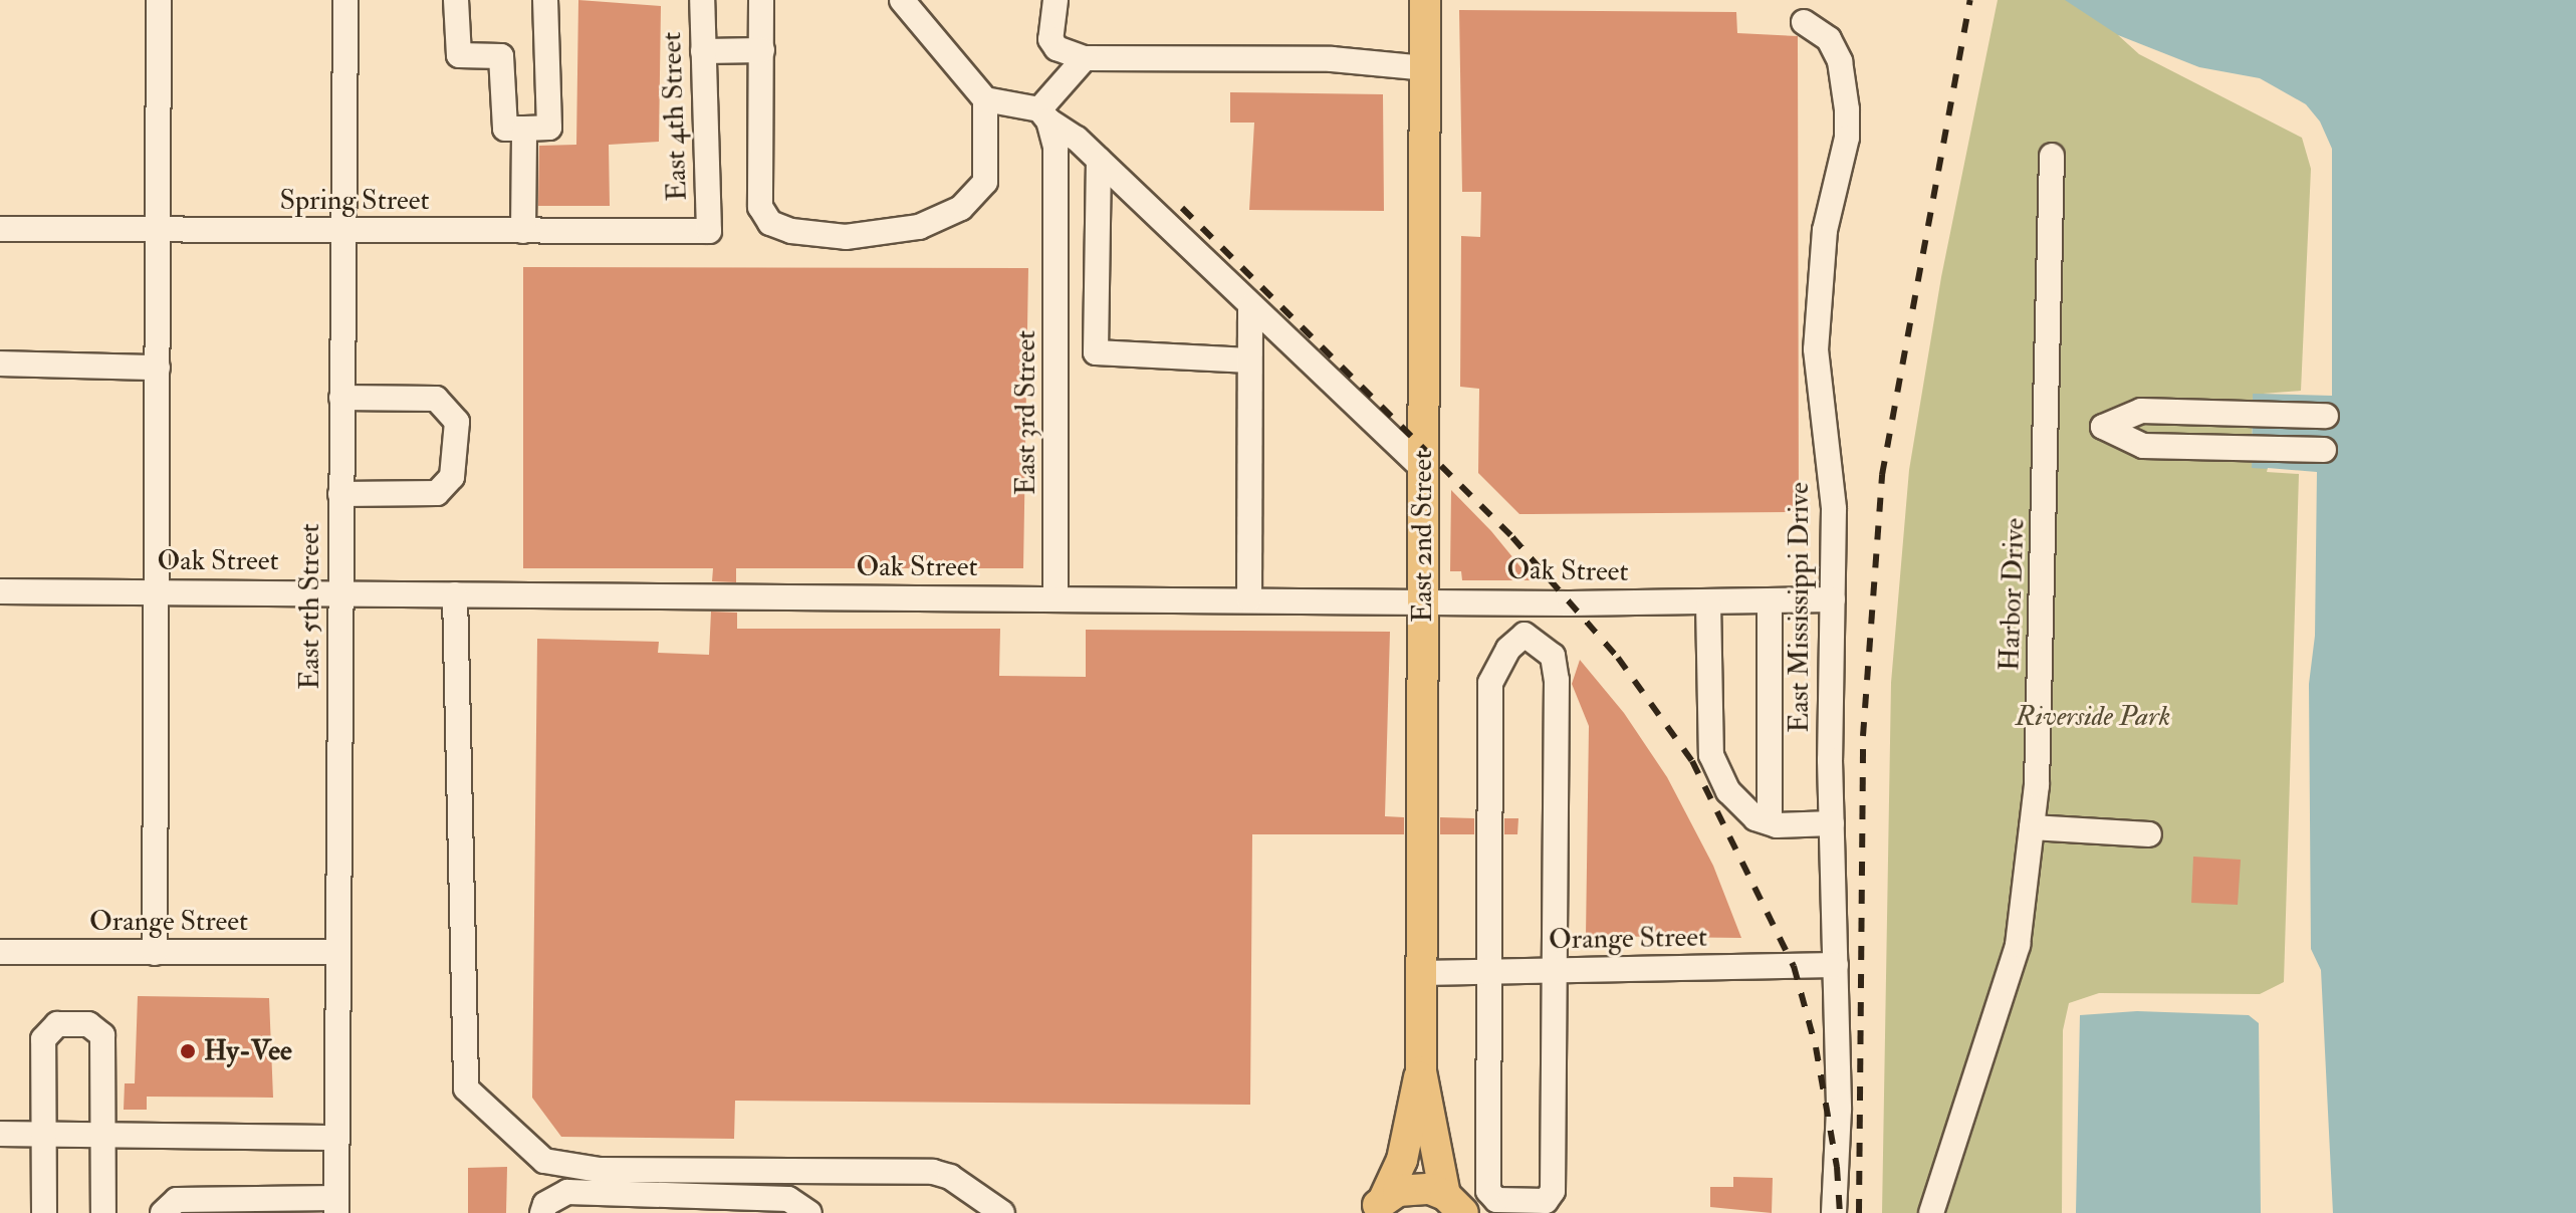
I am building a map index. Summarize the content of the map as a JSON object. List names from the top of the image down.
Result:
{
  "streets": {
    "main road": ["East 2nd Street"],
    "street": [
      "East 4th Street",
      "Spring Street",
      "East 3rd Street",
      "Oak Street",
      "Harbor Drive",
      "East 5th Street",
      "East Mississippi Drive",
      "Orange Street"
    ]
  },
  "crossings": [
    ["East 4th Street", "Spring Street"],
    ["Spring Street", "East 5th Street"],
    ["East 3rd Street", "Oak Street"],
    ["East 2nd Street", "Oak Street"],
    ["East 2nd Street", "Orange Street"],
    ["Oak Street", "East 5th Street"],
    ["Oak Street", "East Mississippi Drive"],
    ["East 5th Street", "Orange Street"],
    ["East Mississippi Drive", "Orange Street"]
  ],
  "parks": ["Riverside Park"],
  "places": ["Hy-Vee"]
}
